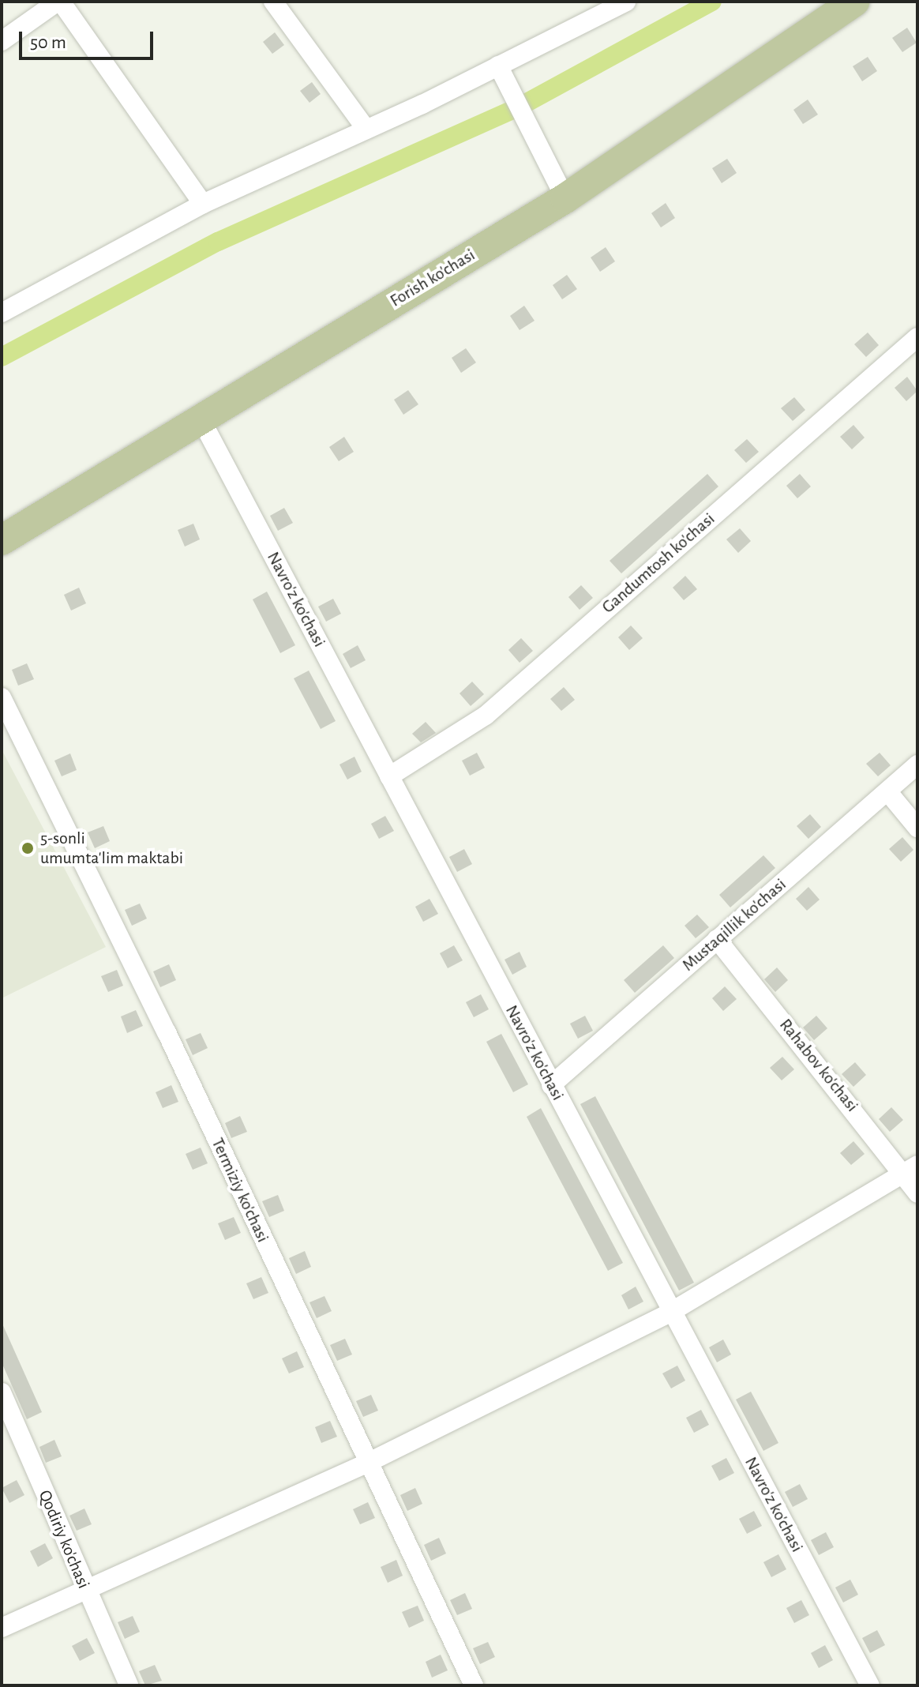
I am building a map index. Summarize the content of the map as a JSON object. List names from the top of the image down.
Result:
{
  "streets": {
    "main road": ["Forish ko'chasi"],
    "street": [
      "Gandumtosh ko'chasi",
      "Navro'z ko'chasi",
      "Mustaqillik ko'chasi",
      "Rahabov ko'chasi",
      "Termiziy ko'chasi",
      "Qodiriy ko'chasi"
    ]
  },
  "crossings": [
    ["Forish ko'chasi", "Navro'z ko'chasi"],
    ["Gandumtosh ko'chasi", "Navro'z ko'chasi"],
    ["Navro'z ko'chasi", "Mustaqillik ko'chasi"],
    ["Mustaqillik ko'chasi", "Rahabov ko'chasi"]
  ],
  "places": ["5-sonli umumta'lim maktabi"],
  "scale_bar": "50 m"
}
